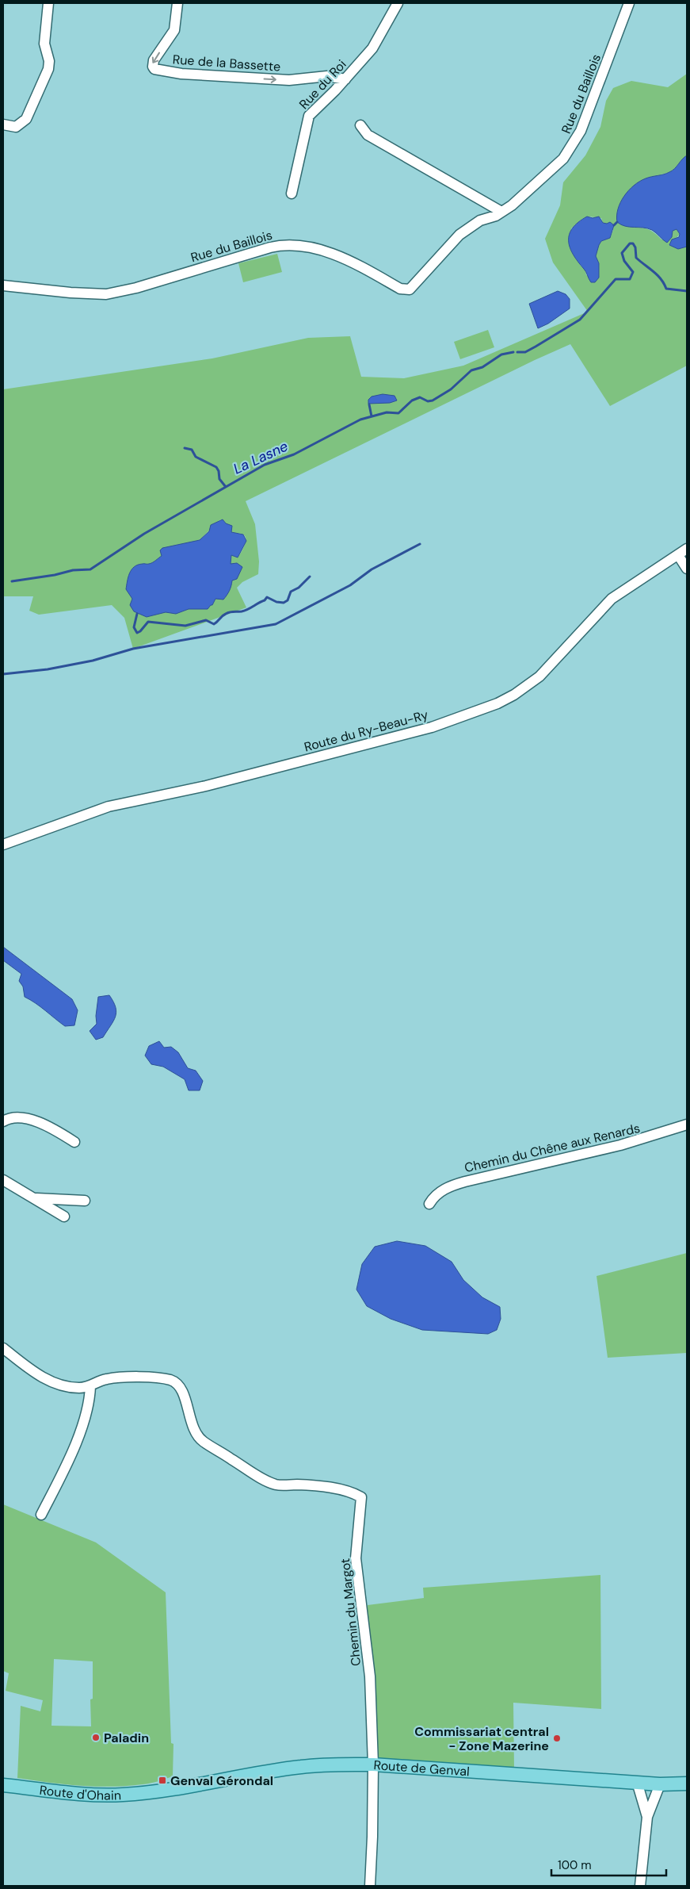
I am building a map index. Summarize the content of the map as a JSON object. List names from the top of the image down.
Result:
{
  "streets": {
    "main road": ["Route de Genval", "Route d'Ohain"],
    "street": [
      "Rue de la Bassette",
      "Rue du Roi",
      "Rue du Baillois",
      "Route du Ry-Beau-Ry",
      "Chemin du Chêne aux Renards",
      "Chemin du Margot"
    ]
  },
  "crossings": [
    ["Rue de la Bassette", "Rue du Roi"],
    ["Chemin du Margot", "Route de Genval"],
    ["Route de Genval", "Route d'Ohain"]
  ],
  "water": ["La Lasne"],
  "places": {
    "other": ["Paladin", "Commissariat central - Zone Mazerine"],
    "transit": ["Genval Gérondal"]
  },
  "scale_bar": "100 m"
}
